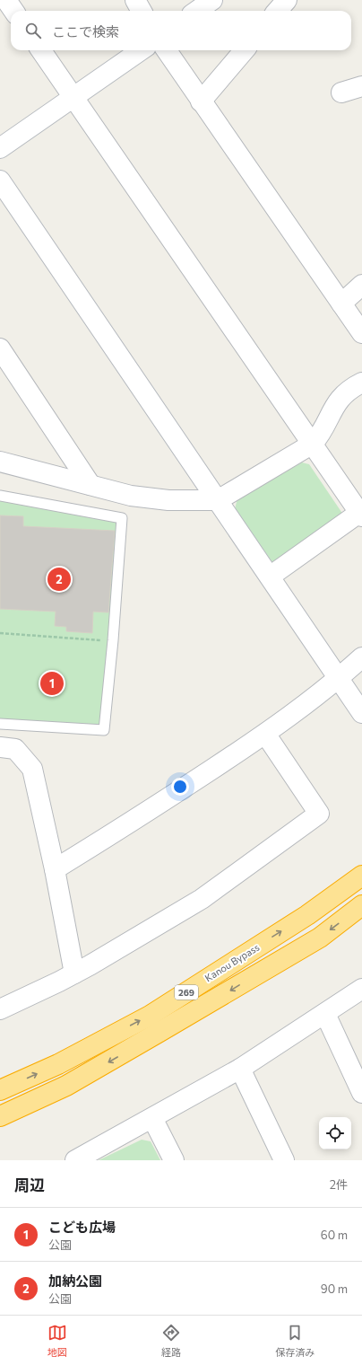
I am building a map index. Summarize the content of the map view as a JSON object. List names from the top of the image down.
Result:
{
  "streets": {
    "highway": ["Kanou Bypass", "269"]
  },
  "page": {
    "search": "ここで検索",
    "pins": ["2", "1"],
    "heading": ["周辺", "2件"],
    "list": [
      {
        "mark": "1",
        "name": "こども広場",
        "note": "公園",
        "value": "60 m"
      },
      {
        "mark": "2",
        "name": "加納公園",
        "note": "公園",
        "value": "90 m"
      }
    ],
    "nav": ["地図", "経路", "保存済み"]
  }
}
